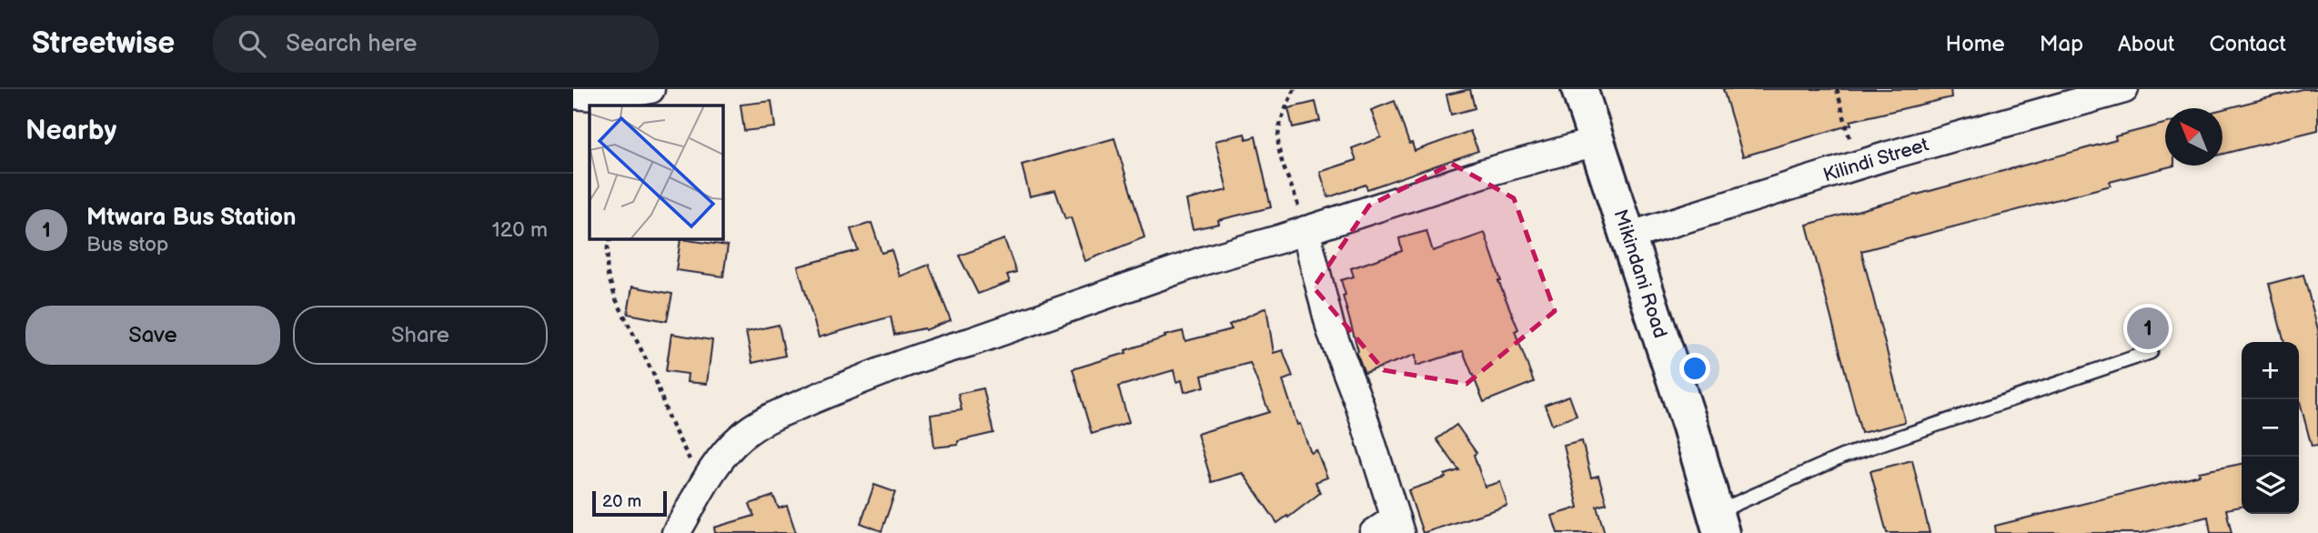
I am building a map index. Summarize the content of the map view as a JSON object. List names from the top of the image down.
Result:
{
  "streets": {
    "highway": ["Mikindani Road"],
    "street": ["Kilindi Street"]
  },
  "crossings": [
    ["Kilindi Street", "Mikindani Road"]
  ],
  "scale_bar": "20 m",
  "north": "top left",
  "page": {
    "header": "Streetwise",
    "search": "Search here",
    "nav": [
      "Home",
      "Map",
      "About",
      "Contact"
    ],
    "heading": "Nearby",
    "list": [
      {
        "mark": "1",
        "name": "Mtwara Bus Station",
        "note": "Bus stop",
        "value": "120 m"
      }
    ],
    "buttons": ["Save", "Share"],
    "pins": "1",
    "map_buttons": ["+", "−"],
    "scale": "20 m"
  }
}
